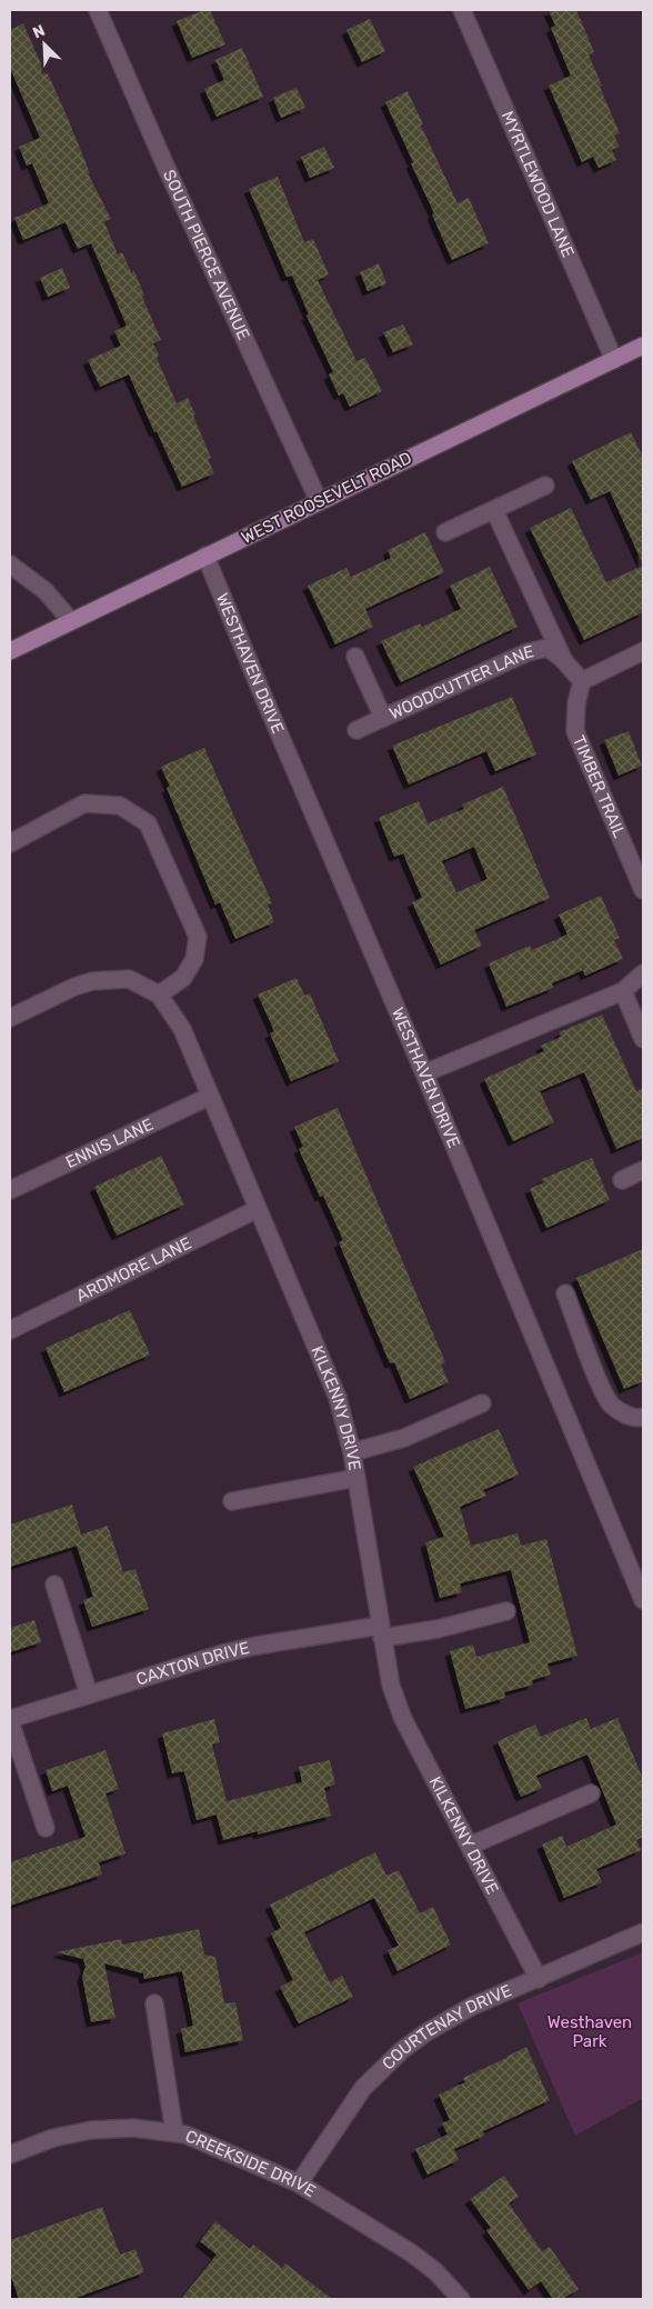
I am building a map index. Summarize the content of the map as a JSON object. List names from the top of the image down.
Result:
{
  "streets": {
    "main road": ["WEST ROOSEVELT ROAD"],
    "street": [
      "MYRTLEWOOD LANE",
      "SOUTH PIERCE AVENUE",
      "WESTHAVEN DRIVE",
      "WOODCUTTER LANE",
      "TIMBER TRAIL",
      "ENNIS LANE",
      "ARDMORE LANE",
      "KILKENNY DRIVE",
      "CAXTON DRIVE",
      "COURTENAY DRIVE",
      "CREEKSIDE DRIVE"
    ]
  },
  "crossings": [
    ["MYRTLEWOOD LANE", "WEST ROOSEVELT ROAD"],
    ["SOUTH PIERCE AVENUE", "WEST ROOSEVELT ROAD"],
    ["WEST ROOSEVELT ROAD", "WESTHAVEN DRIVE"],
    ["WOODCUTTER LANE", "TIMBER TRAIL"],
    ["ENNIS LANE", "KILKENNY DRIVE"],
    ["ARDMORE LANE", "KILKENNY DRIVE"],
    ["KILKENNY DRIVE", "CAXTON DRIVE"],
    ["KILKENNY DRIVE", "COURTENAY DRIVE"],
    ["COURTENAY DRIVE", "CREEKSIDE DRIVE"]
  ],
  "parks": ["Westhaven Park"],
  "north": "top left"
}
